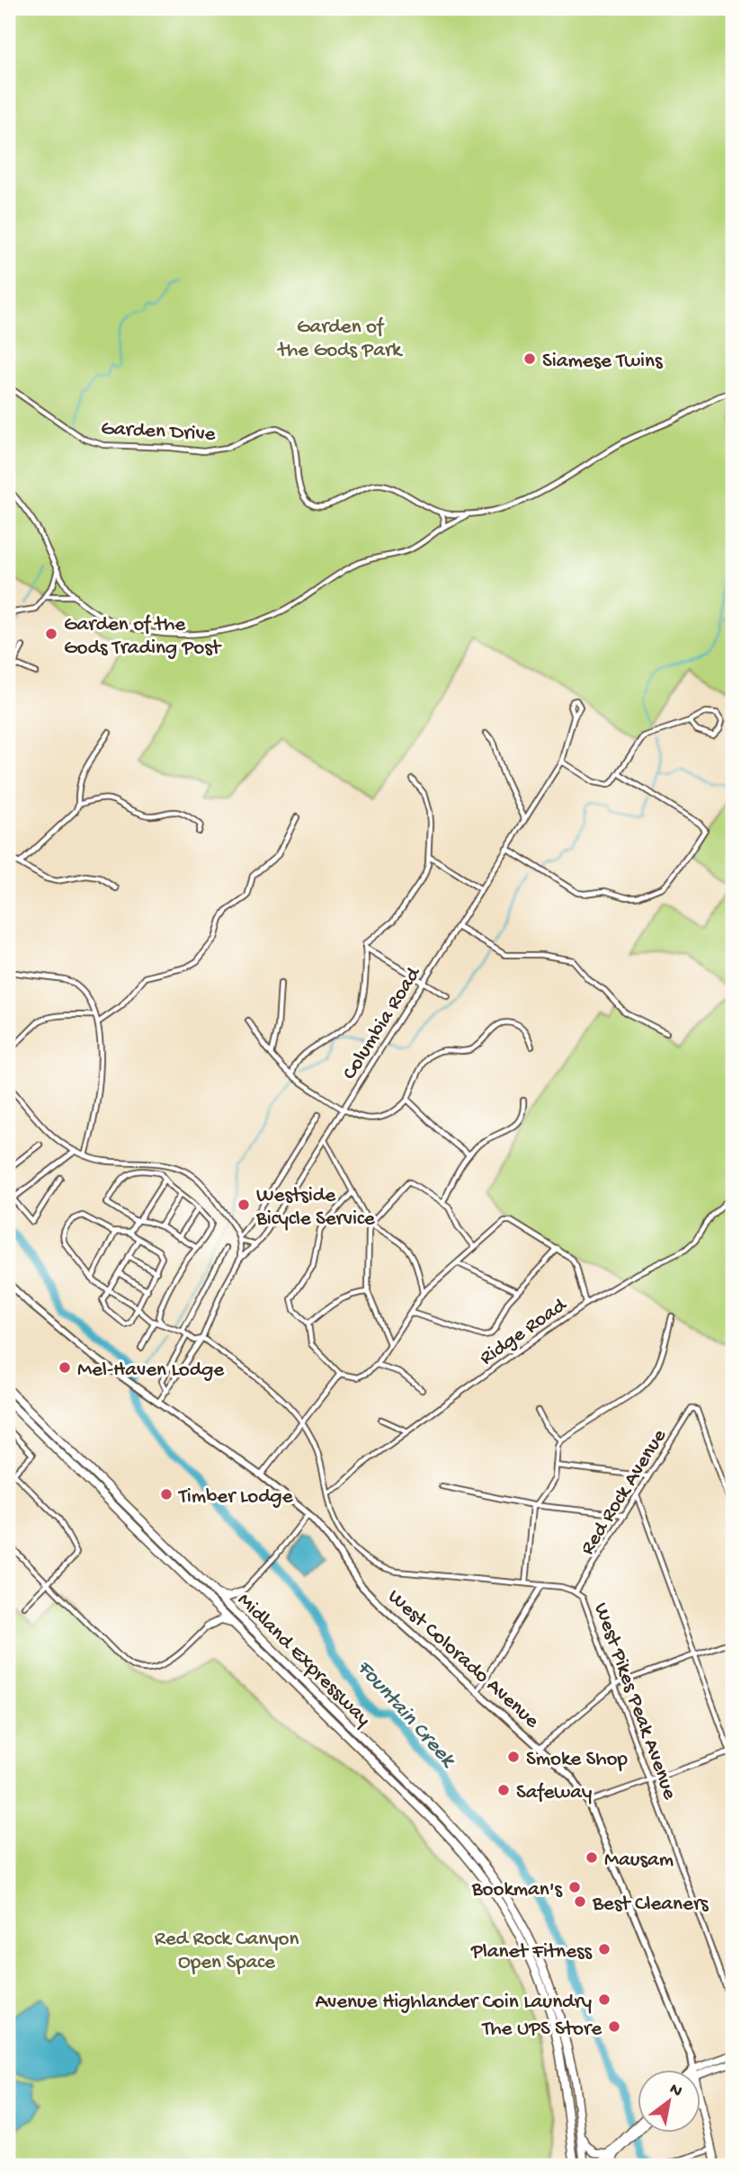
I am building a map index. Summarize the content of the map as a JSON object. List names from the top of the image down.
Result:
{
  "streets": {
    "highway": ["Midland Expressway"],
    "main road": ["West Colorado Avenue"],
    "street": [
      "Garden Drive",
      "Columbia Road",
      "Ridge Road",
      "Red Rock Avenue",
      "West Pikes Peak Avenue"
    ]
  },
  "crossings": [
    ["Columbia Road", "West Colorado Avenue"],
    ["Columbia Road", "West Pikes Peak Avenue"],
    ["Ridge Road", "West Pikes Peak Avenue"],
    ["Red Rock Avenue", "West Pikes Peak Avenue"]
  ],
  "water": ["Fountain Creek"],
  "parks": ["Garden of the Gods Park", "Red Rock Canyon Open Space"],
  "places": [
    "Siamese Twins",
    "Garden of the Gods Trading Post",
    "Westside Bicycle Service",
    "Mel-Haven Lodge",
    "Timber Lodge",
    "Smoke Shop",
    "Safeway",
    "Mausam",
    "Bookman's",
    "Best Cleaners",
    "Planet Fitness",
    "Avenue Highlander Coin Laundry",
    "The UPS Store"
  ],
  "north": "top right"
}
